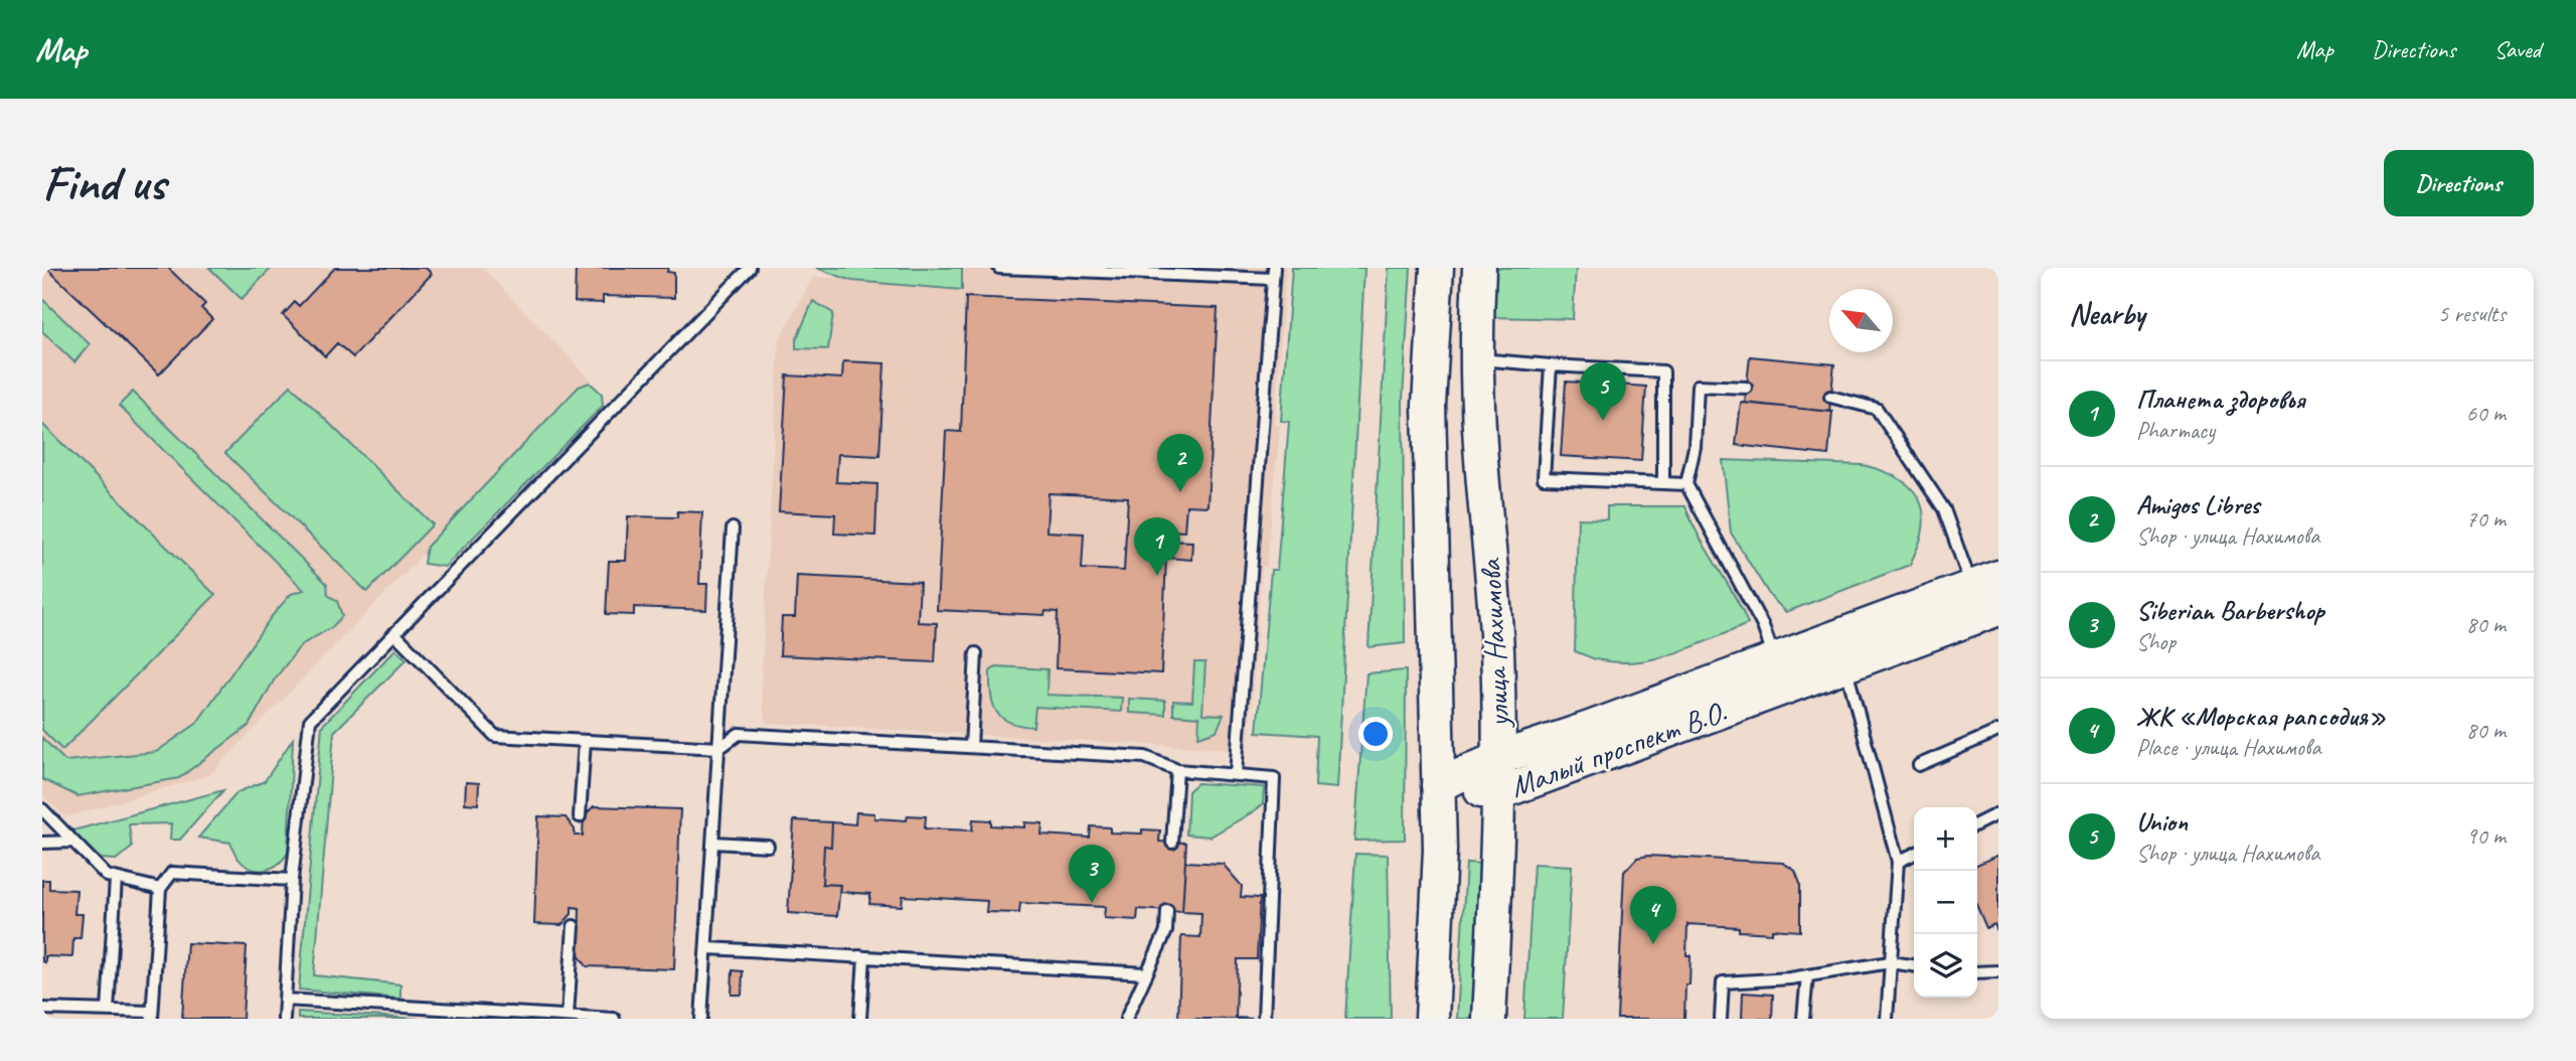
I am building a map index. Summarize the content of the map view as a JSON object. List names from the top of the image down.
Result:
{
  "streets": {
    "main road": ["улица Нахимова", "Малый проспект В.О."]
  },
  "crossings": [
    ["улица Нахимова", "Малый проспект В.О."]
  ],
  "north": "top left",
  "page": {
    "header": "Map",
    "nav": ["Map", "Directions", "Saved"],
    "buttons": "Directions",
    "title": "Find us",
    "heading": ["Nearby", "5 results"],
    "list": [
      {
        "mark": "1",
        "name": "Планета здоровья",
        "note": "Pharmacy",
        "value": "60 m"
      },
      {
        "mark": "2",
        "name": "Amigos Libres",
        "note": "Shop · улица Нахимова",
        "value": "70 m"
      },
      {
        "mark": "3",
        "name": "Siberian Barbershop",
        "note": "Shop",
        "value": "80 m"
      },
      {
        "mark": "4",
        "name": "ЖК «Морская рапсодия»",
        "note": "Place · улица Нахимова",
        "value": "80 m"
      },
      {
        "mark": "5",
        "name": "Union",
        "note": "Shop · улица Нахимова",
        "value": "90 m"
      }
    ],
    "pins": [
      "5",
      "2",
      "1",
      "3",
      "4"
    ],
    "map_buttons": ["+", "−"]
  }
}
